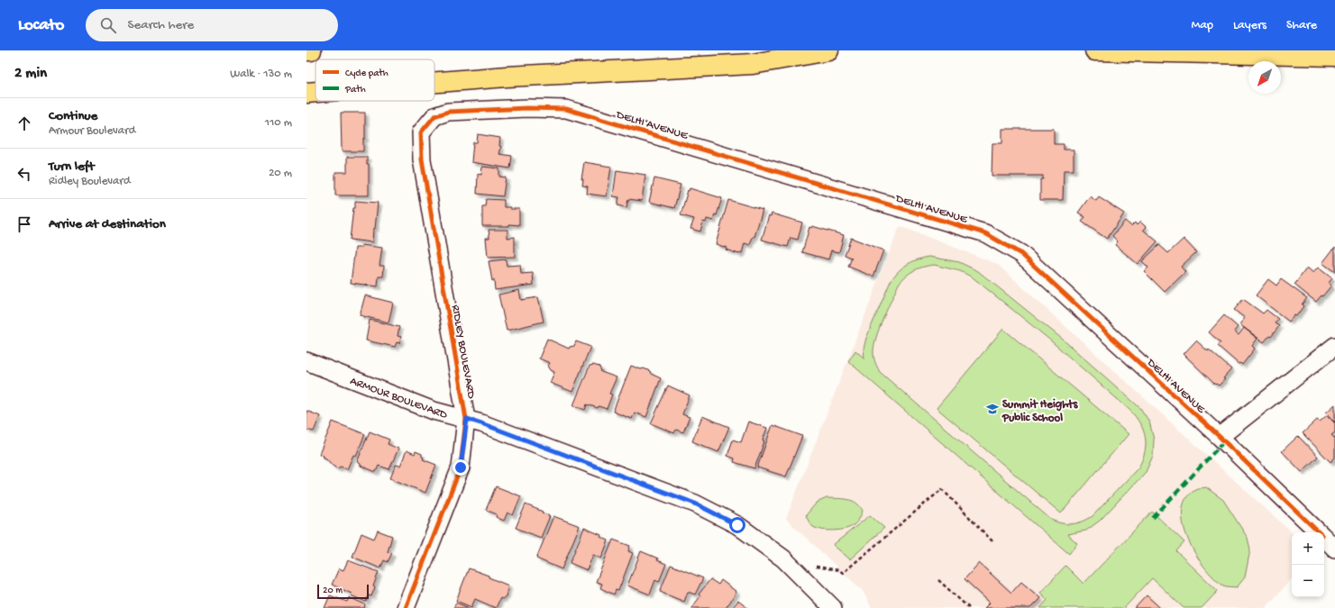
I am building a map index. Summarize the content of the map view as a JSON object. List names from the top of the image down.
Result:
{
  "streets": {
    "street": ["DELHI AVENUE", "RIDLEY BOULEVARD", "ARMOUR BOULEVARD"]
  },
  "crossings": [
    ["DELHI AVENUE", "RIDLEY BOULEVARD"],
    ["RIDLEY BOULEVARD", "ARMOUR BOULEVARD"]
  ],
  "places": {
    "school or university": ["Summit Heights Public School"]
  },
  "legend": ["Cycle path", "Path"],
  "scale_bar": "20 m",
  "north": "bottom left",
  "page": {
    "header": "Locato",
    "search": "Search here",
    "nav": ["Map", "Layers", "Share"],
    "heading": ["2 min", "Walk · 130 m"],
    "list": [
      ["Continue", "Armour Boulevard", "110 m"],
      ["Turn left", "Ridley Boulevard", "20 m"],
      "Arrive at destination"
    ],
    "map_buttons": ["+", "−"],
    "scale": "20 m"
  }
}
